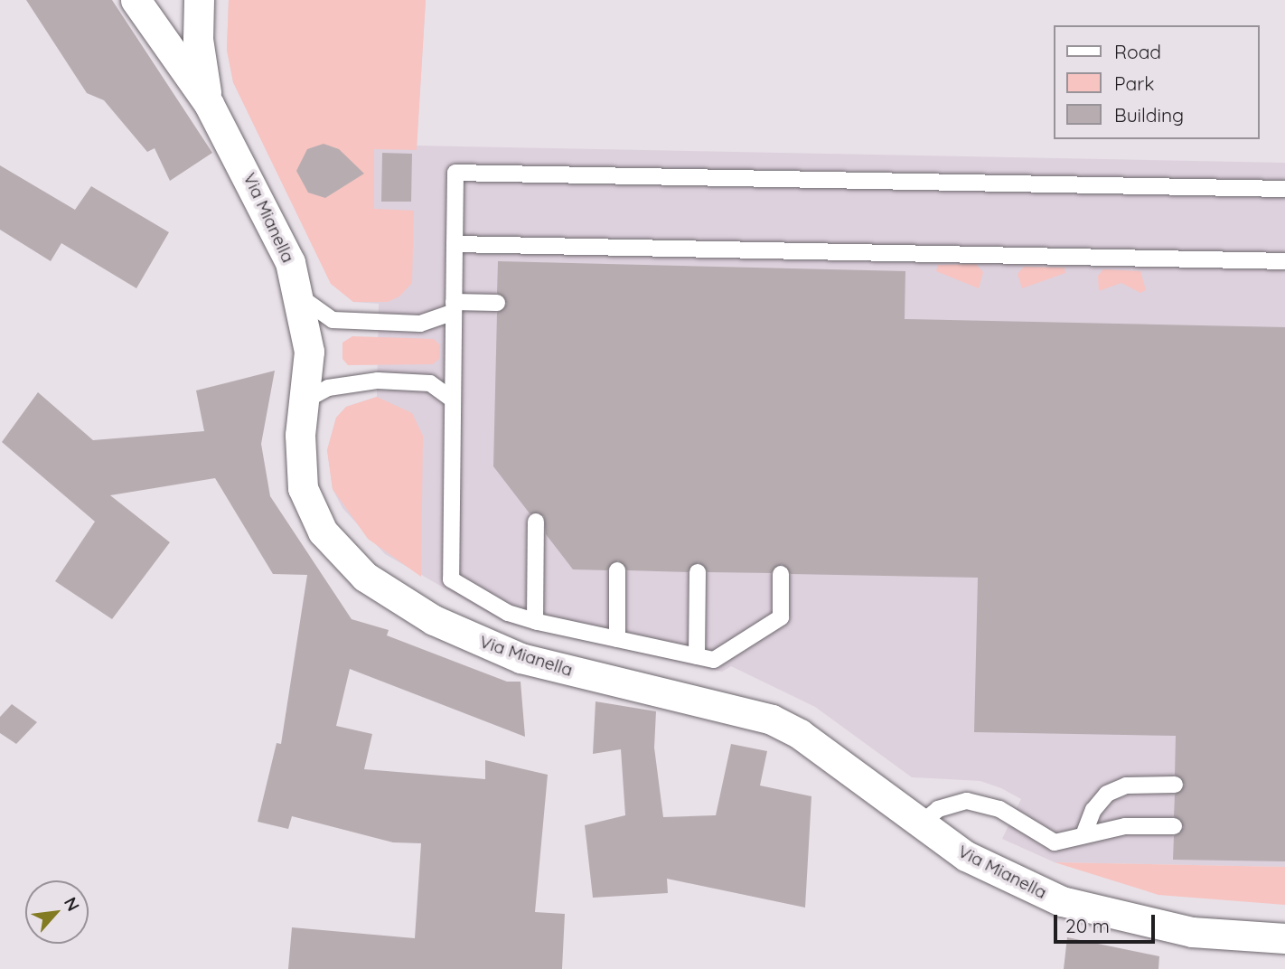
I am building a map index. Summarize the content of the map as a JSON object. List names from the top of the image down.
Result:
{
  "streets": {
    "street": ["Via Mianella"]
  },
  "legend": ["Road", "Park", "Building"],
  "scale_bar": "20 m",
  "north": "top right"
}
